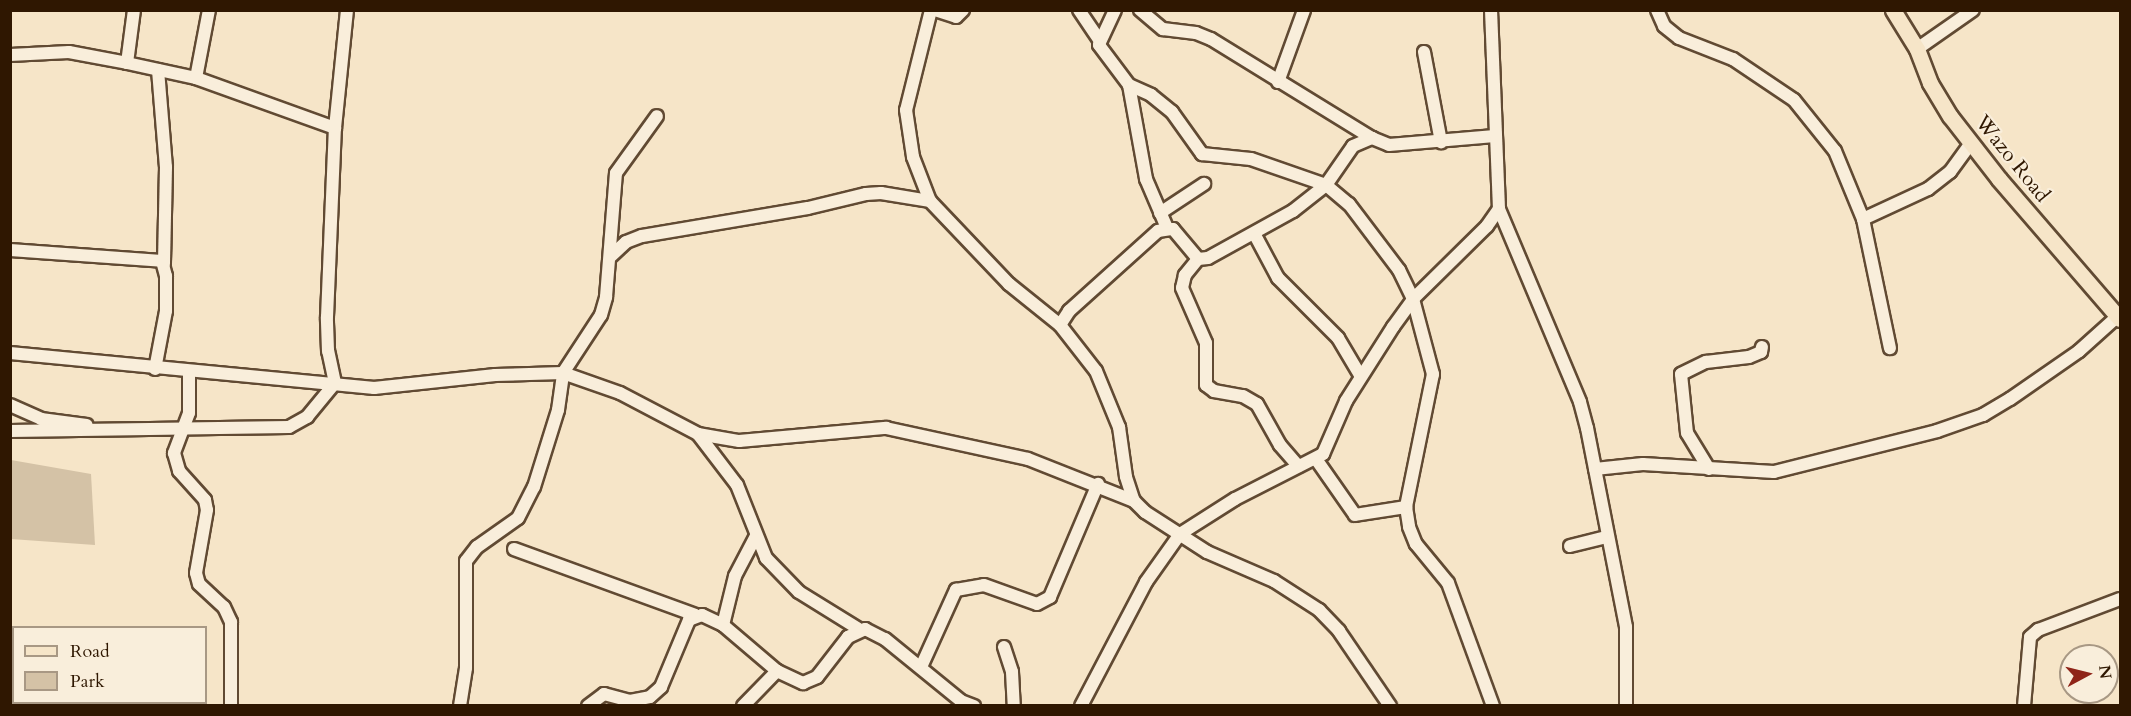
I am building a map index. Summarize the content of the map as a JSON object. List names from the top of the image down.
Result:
{
  "streets": {
    "main road": ["Wazo Road"]
  },
  "legend": ["Road", "Park"],
  "north": "right"
}
